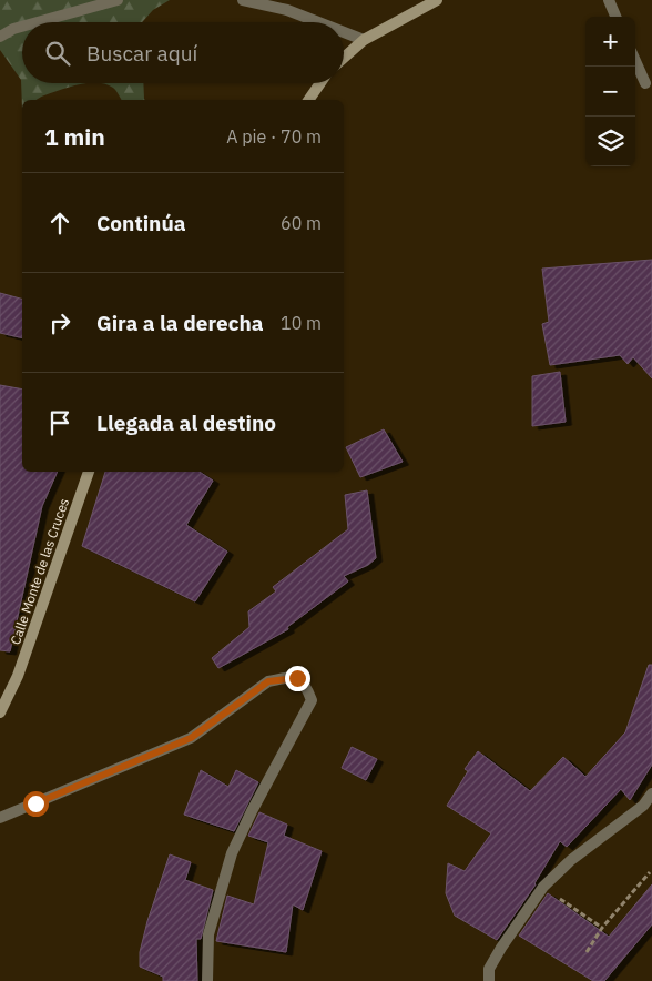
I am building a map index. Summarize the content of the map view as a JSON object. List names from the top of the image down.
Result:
{
  "streets": {
    "street": ["Calle Monte de las Cruces"]
  },
  "page": {
    "map_buttons": ["+", "−"],
    "search": "Buscar aquí",
    "heading": ["1 min", "A pie · 70 m"],
    "list": [
      ["Continúa", "60 m"],
      ["Gira a la derecha", "10 m"],
      "Llegada al destino"
    ]
  }
}
